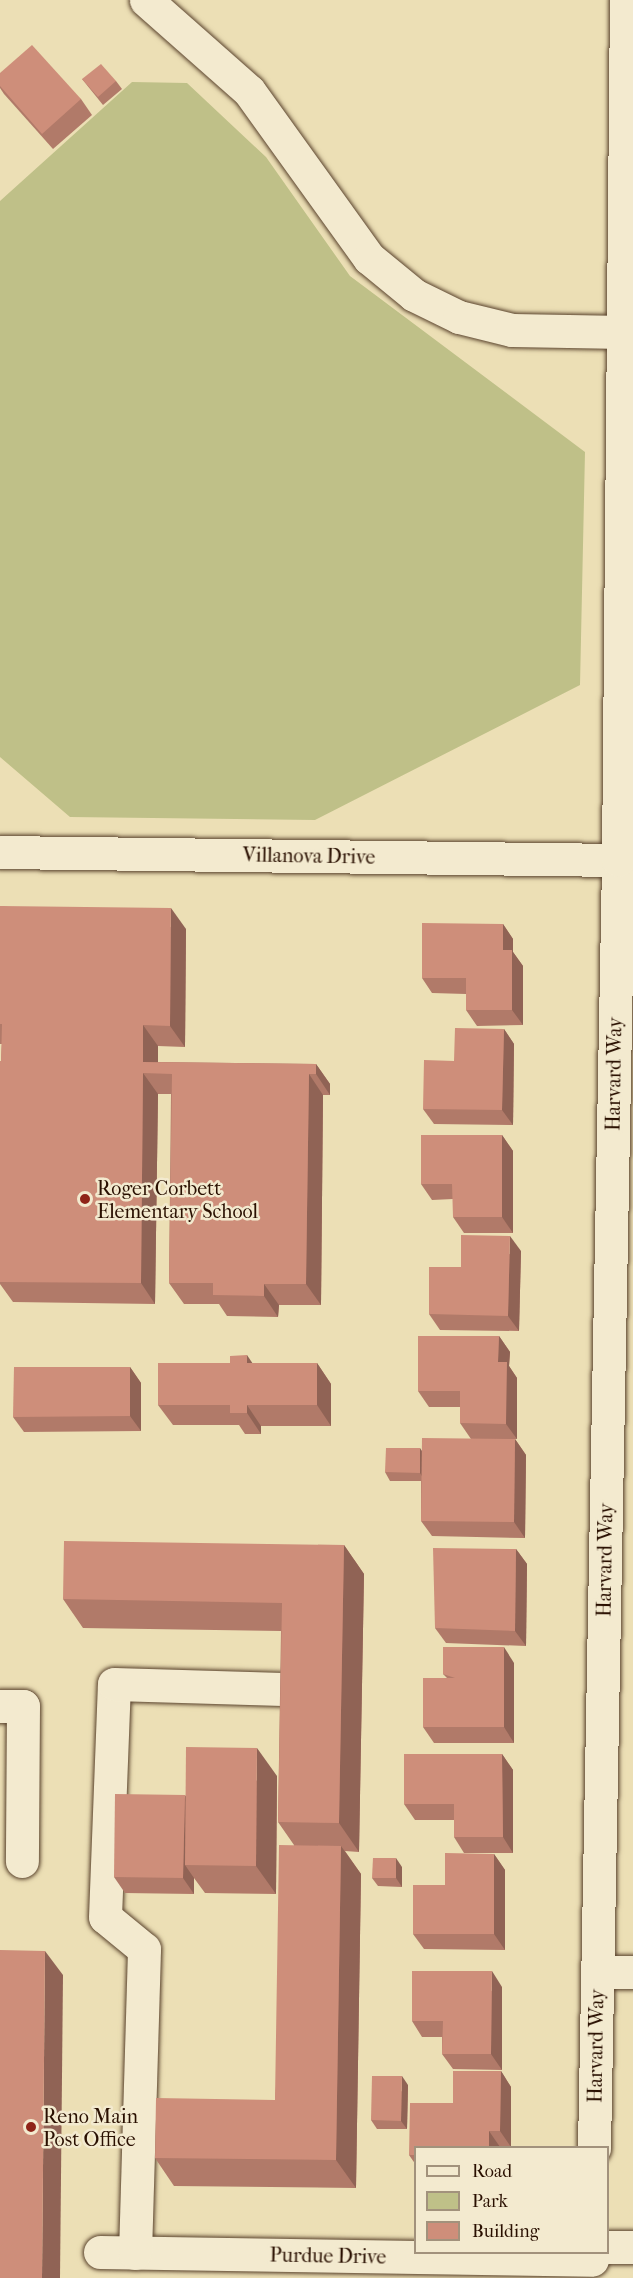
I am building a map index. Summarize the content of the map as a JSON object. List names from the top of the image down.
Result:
{
  "streets": {
    "street": ["Villanova Drive", "Harvard Way", "Purdue Drive"]
  },
  "crossings": [
    ["Villanova Drive", "Harvard Way"]
  ],
  "places": ["Roger Corbett Elementary School", "Reno Main Post Office"],
  "legend": ["Road", "Park", "Building"]
}
